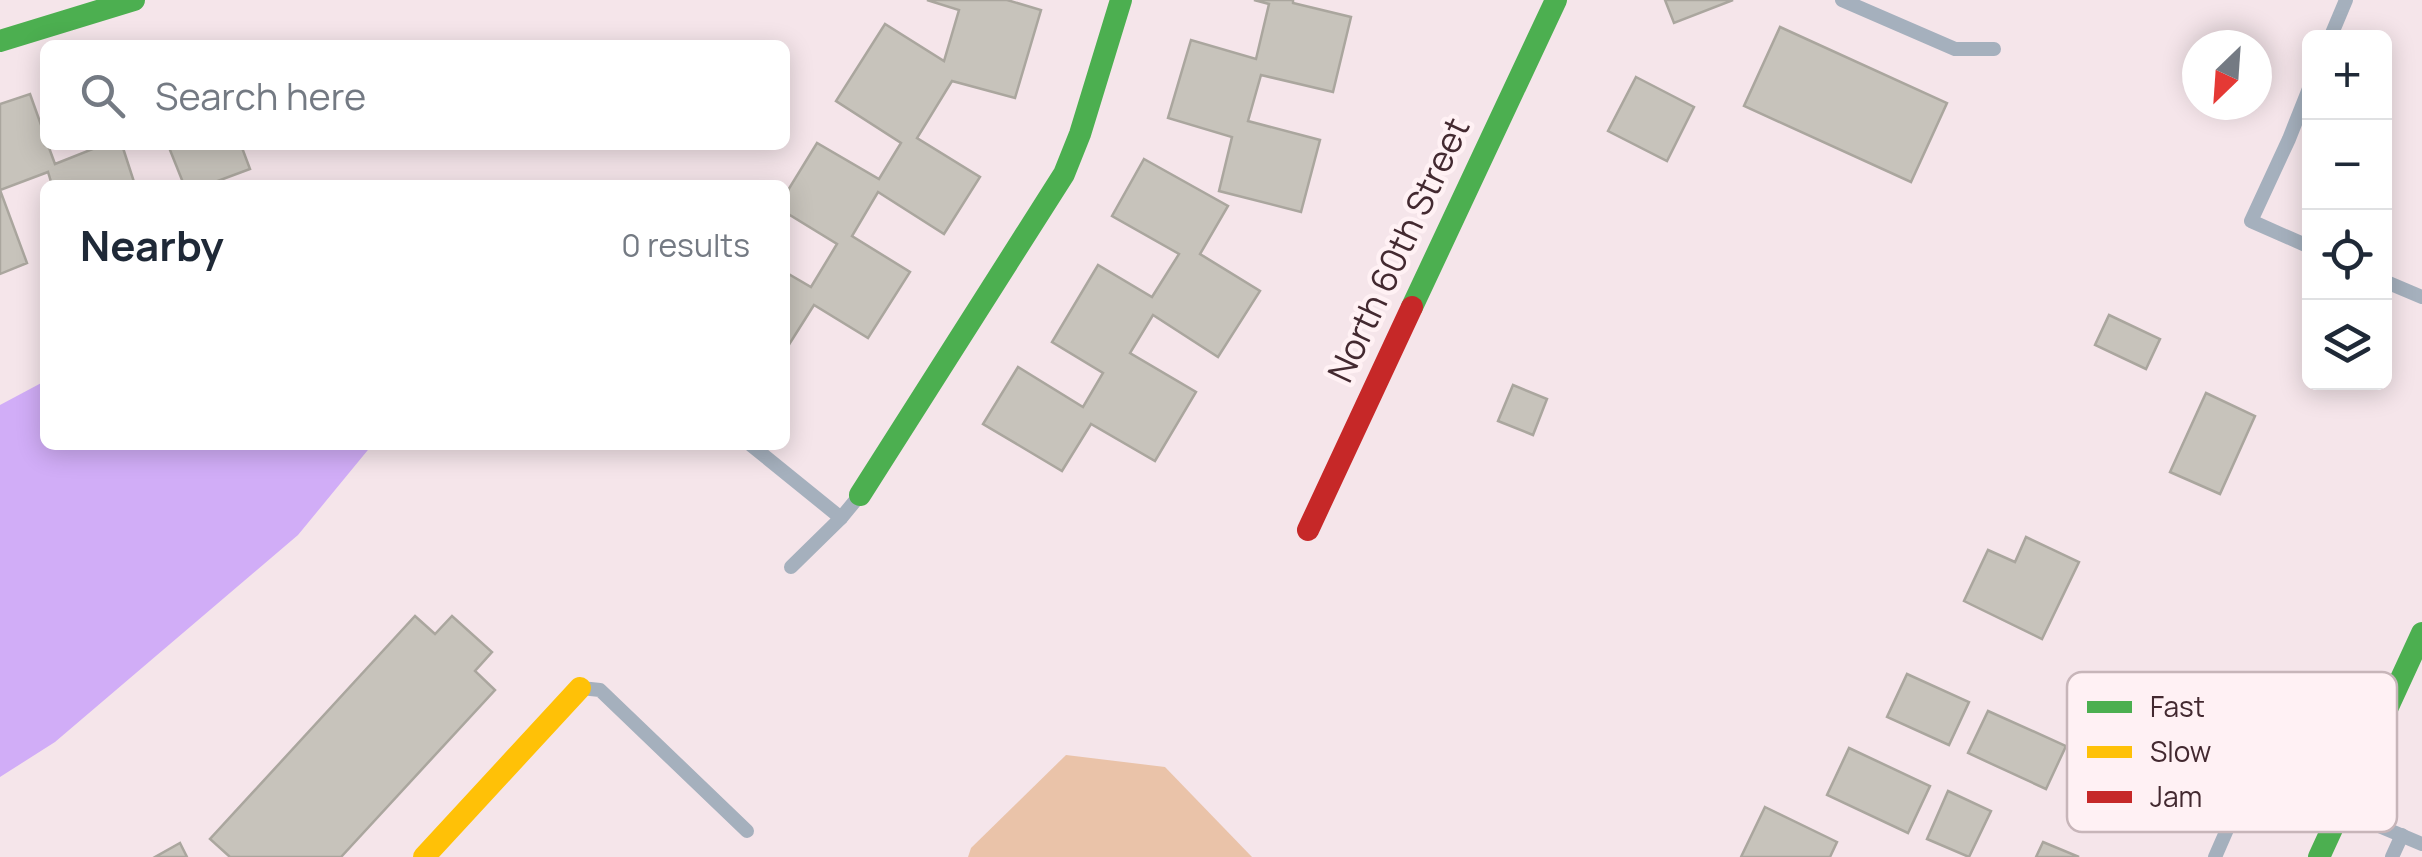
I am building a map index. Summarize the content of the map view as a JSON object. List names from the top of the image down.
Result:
{
  "streets": {
    "street": ["North 60th Street"]
  },
  "legend": ["Fast", "Slow", "Jam"],
  "north": "bottom left",
  "page": {
    "map_buttons": ["+", "−"],
    "search": "Search here",
    "heading": ["Nearby", "0 results"]
  }
}
